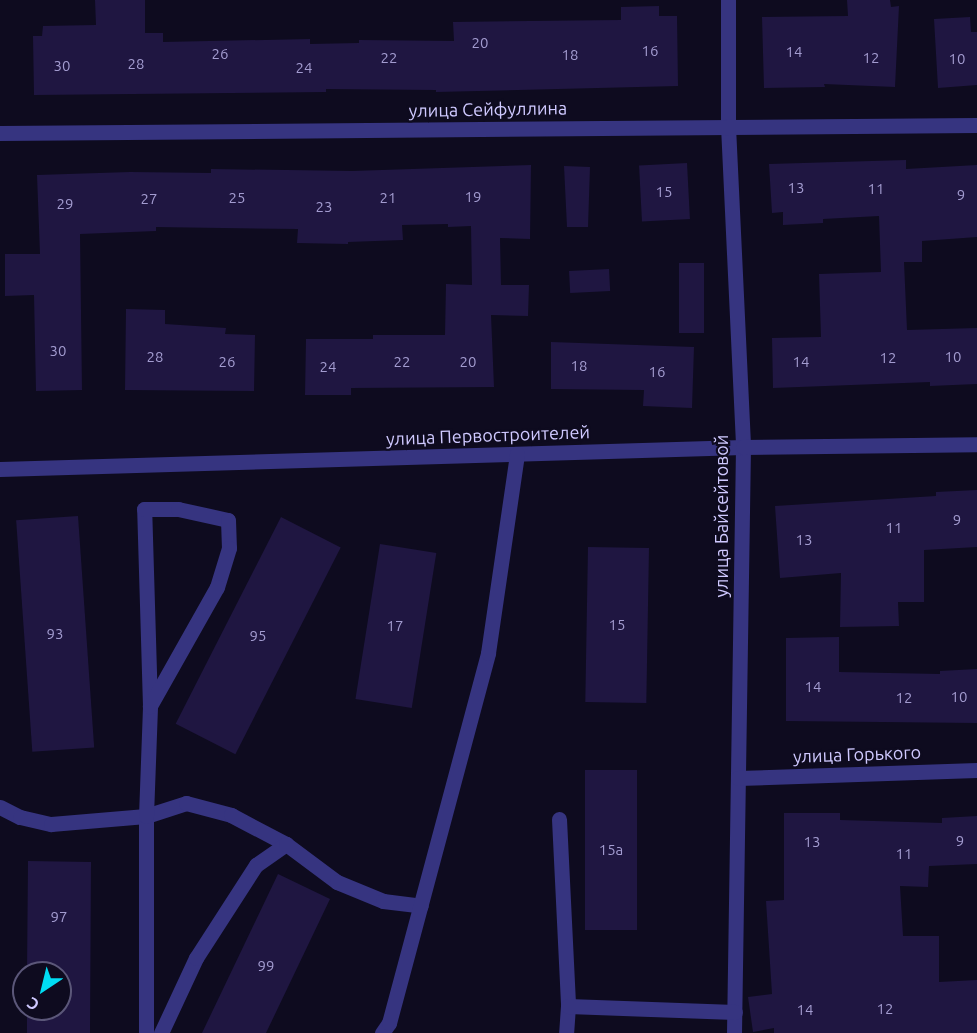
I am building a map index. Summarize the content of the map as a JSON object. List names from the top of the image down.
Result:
{
  "streets": {
    "street": [
      "улица Сейфуллина",
      "улица Первостроителей",
      "улица Байсейтовой",
      "улица Горького"
    ]
  },
  "crossings": [
    ["улица Сейфуллина", "улица Байсейтовой"],
    ["улица Первостроителей", "улица Байсейтовой"],
    ["улица Байсейтовой", "улица Горького"]
  ],
  "house_numbers": [
    "20",
    "16",
    "14",
    "26",
    "18",
    "22",
    "12",
    "10",
    "28",
    "30",
    "24",
    "13",
    "11",
    "15",
    "9",
    "19",
    "25",
    "21",
    "27",
    "29",
    "23",
    "30",
    "28",
    "10",
    "12",
    "26",
    "22",
    "20",
    "14",
    "18",
    "24",
    "16",
    "9",
    "11",
    "13",
    "15",
    "17",
    "93",
    "95",
    "14",
    "10",
    "12",
    "9",
    "13",
    "15а",
    "11",
    "97",
    "99",
    "12",
    "14"
  ],
  "north": "bottom left"
}
